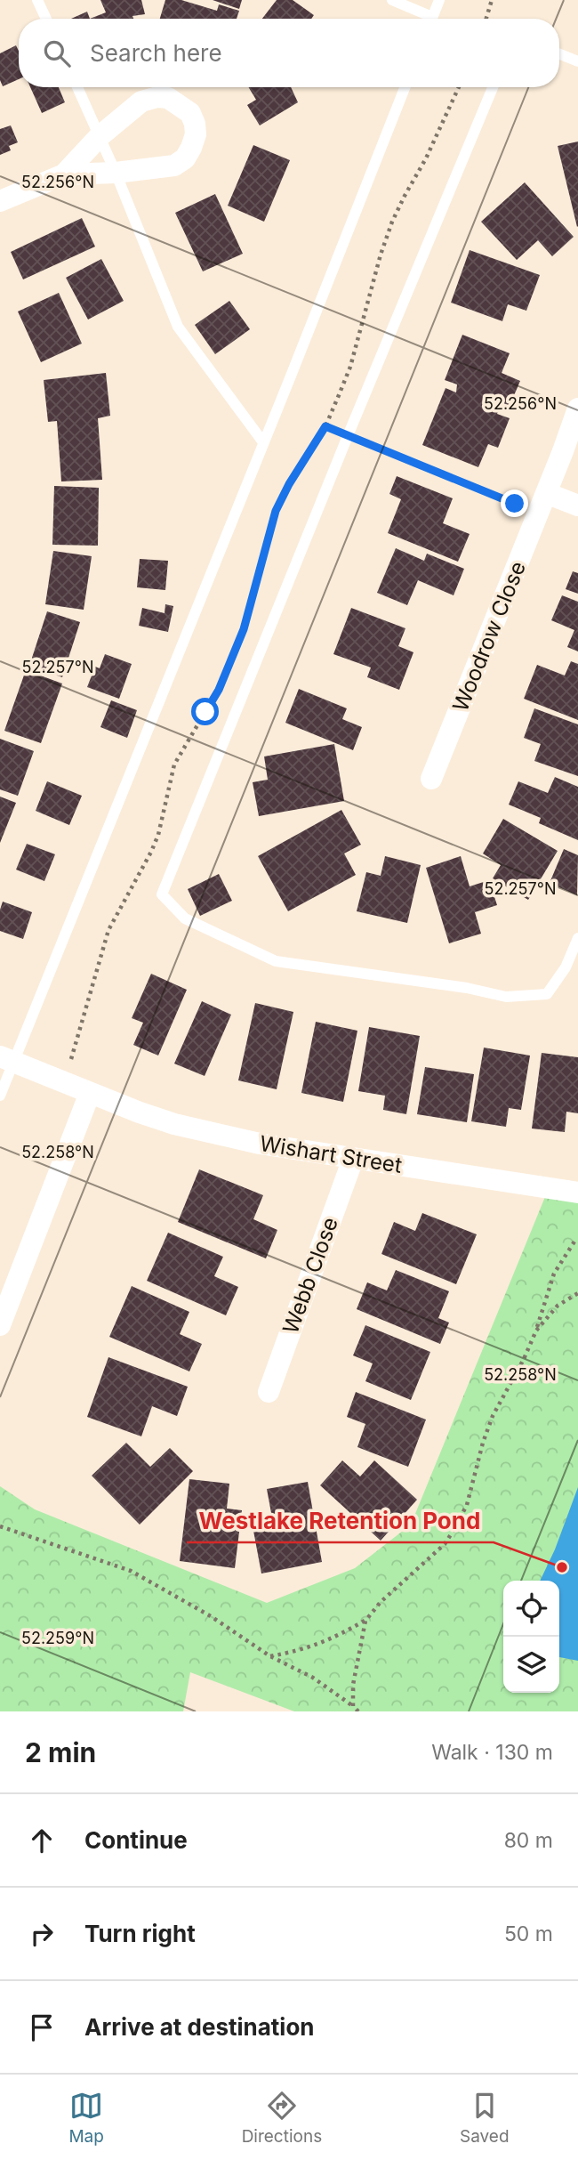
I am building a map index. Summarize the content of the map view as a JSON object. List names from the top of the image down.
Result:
{
  "streets": {
    "street": ["Woodrow Close", "Wishart Street", "Webb Close"]
  },
  "crossings": [
    ["Wishart Street", "Webb Close"]
  ],
  "places": ["Westlake Retention Pond"],
  "page": {
    "search": "Search here",
    "heading": ["2 min", "Walk · 130 m"],
    "list": [
      ["Continue", "80 m"],
      ["Turn right", "50 m"],
      "Arrive at destination"
    ],
    "nav": ["Map", "Directions", "Saved"]
  },
  "coordinates": [
    "52.256°N",
    "52.257°N",
    "52.258°N",
    "52.259°N"
  ]
}
